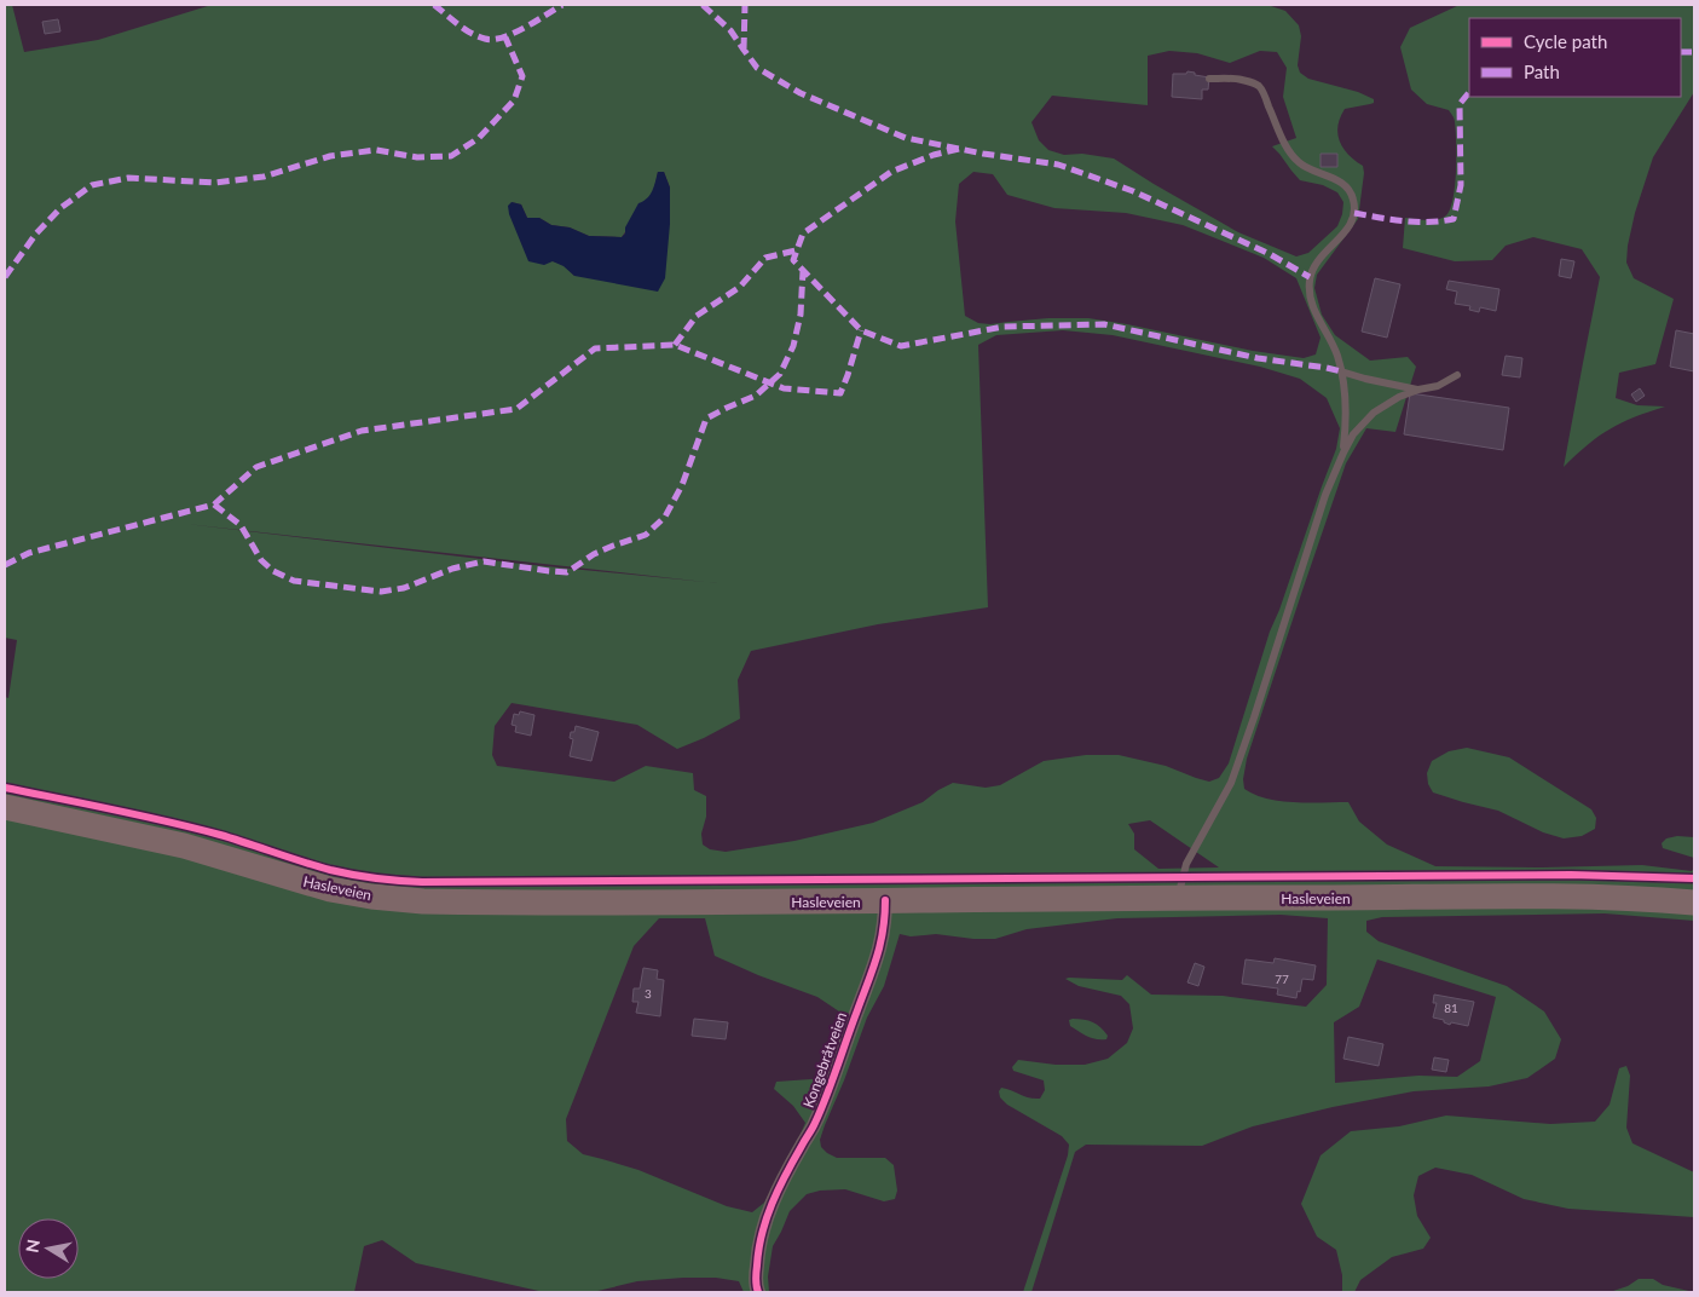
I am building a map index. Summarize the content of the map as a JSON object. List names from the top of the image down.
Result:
{
  "streets": {
    "main road": ["Hasleveien"],
    "street": ["Kongebråtveien"]
  },
  "crossings": [
    ["Hasleveien", "Kongebråtveien"]
  ],
  "house_numbers": ["77", "3", "81"],
  "legend": ["Cycle path", "Path"],
  "north": "left"
}
